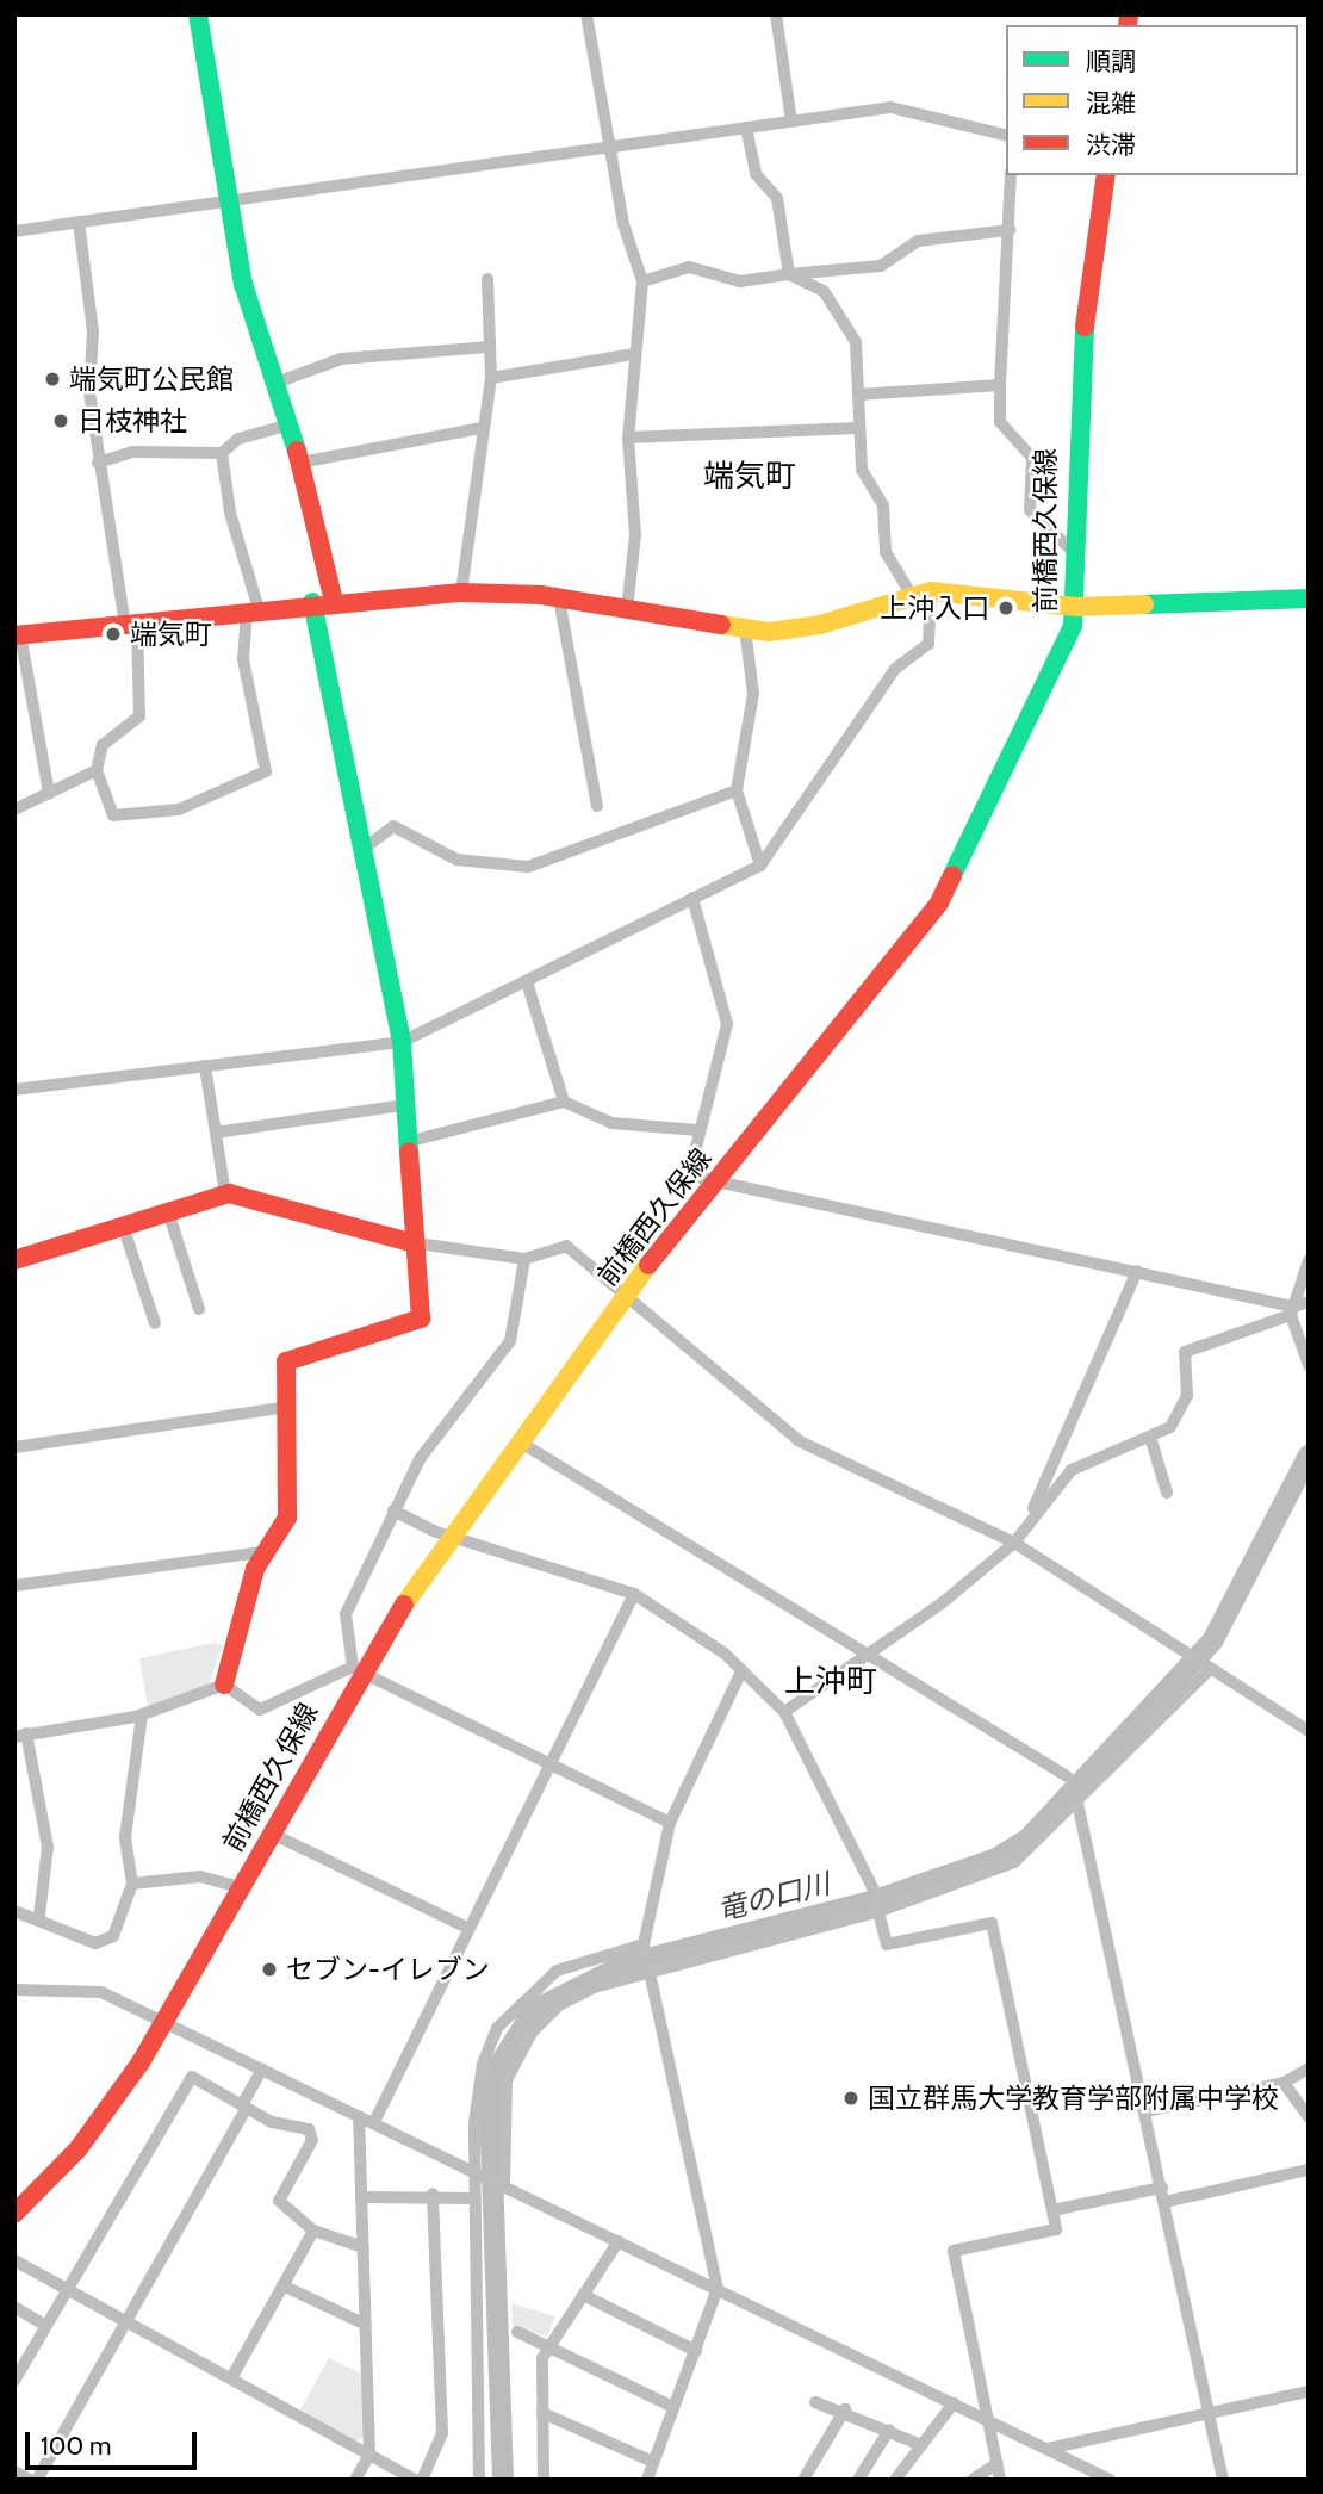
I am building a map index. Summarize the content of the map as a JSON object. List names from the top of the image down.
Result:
{
  "streets": {
    "street": ["前橋西久保線"]
  },
  "districts": ["端気町", "上沖町"],
  "water": ["竜の口川"],
  "places": [
    "端気町公民館",
    "日枝神社",
    "上沖入口",
    "端気町",
    "セブン-イレブン",
    "国立群馬大学教育学部附属中学校"
  ],
  "legend": ["順調", "混雑", "渋滞"],
  "scale_bar": "100 m"
}
